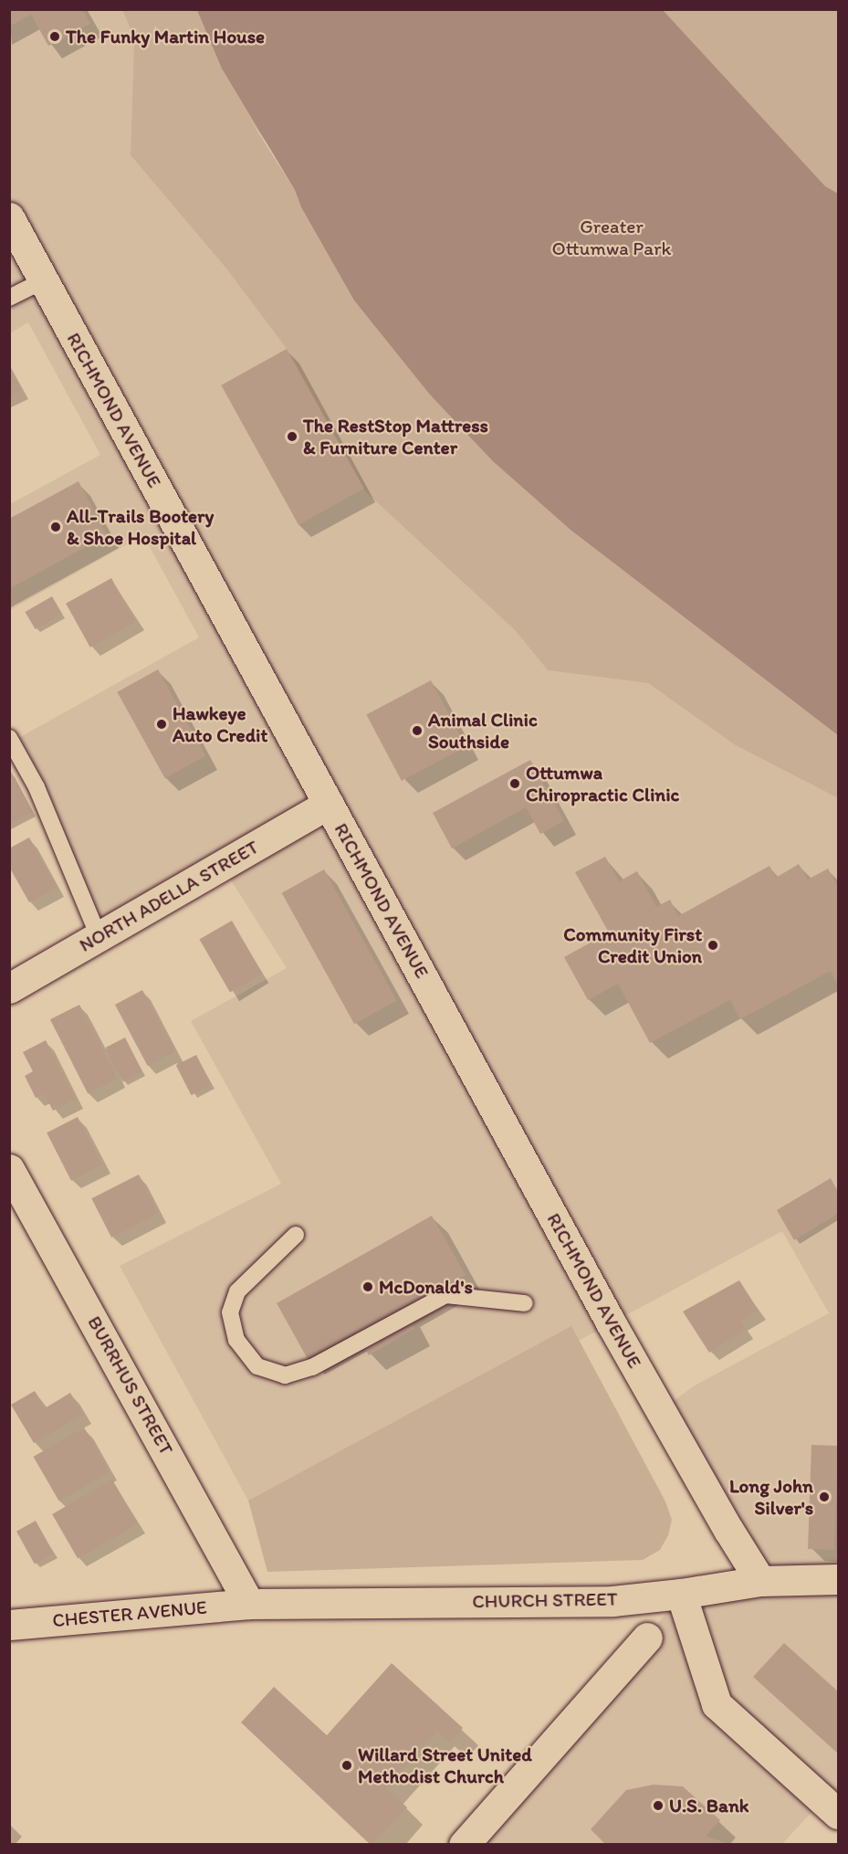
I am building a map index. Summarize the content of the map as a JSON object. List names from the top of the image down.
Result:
{
  "streets": {
    "street": [
      "RICHMOND AVENUE",
      "NORTH ADELLA STREET",
      "BURRHUS STREET",
      "CHURCH STREET",
      "CHESTER AVENUE"
    ]
  },
  "crossings": [
    ["RICHMOND AVENUE", "NORTH ADELLA STREET"],
    ["RICHMOND AVENUE", "CHURCH STREET"],
    ["BURRHUS STREET", "CHURCH STREET"],
    ["BURRHUS STREET", "CHESTER AVENUE"],
    ["CHURCH STREET", "CHESTER AVENUE"]
  ],
  "parks": ["Greater Ottumwa Park"],
  "places": [
    "The Funky Martin House",
    "The RestStop Mattress & Furniture Center",
    "All-Trails Bootery & Shoe Hospital",
    "Hawkeye Auto Credit",
    "Animal Clinic Southside",
    "Ottumwa Chiropractic Clinic",
    "Community First Credit Union",
    "McDonald's",
    "Long John Silver's",
    "Willard Street United Methodist Church",
    "U.S. Bank"
  ]
}
